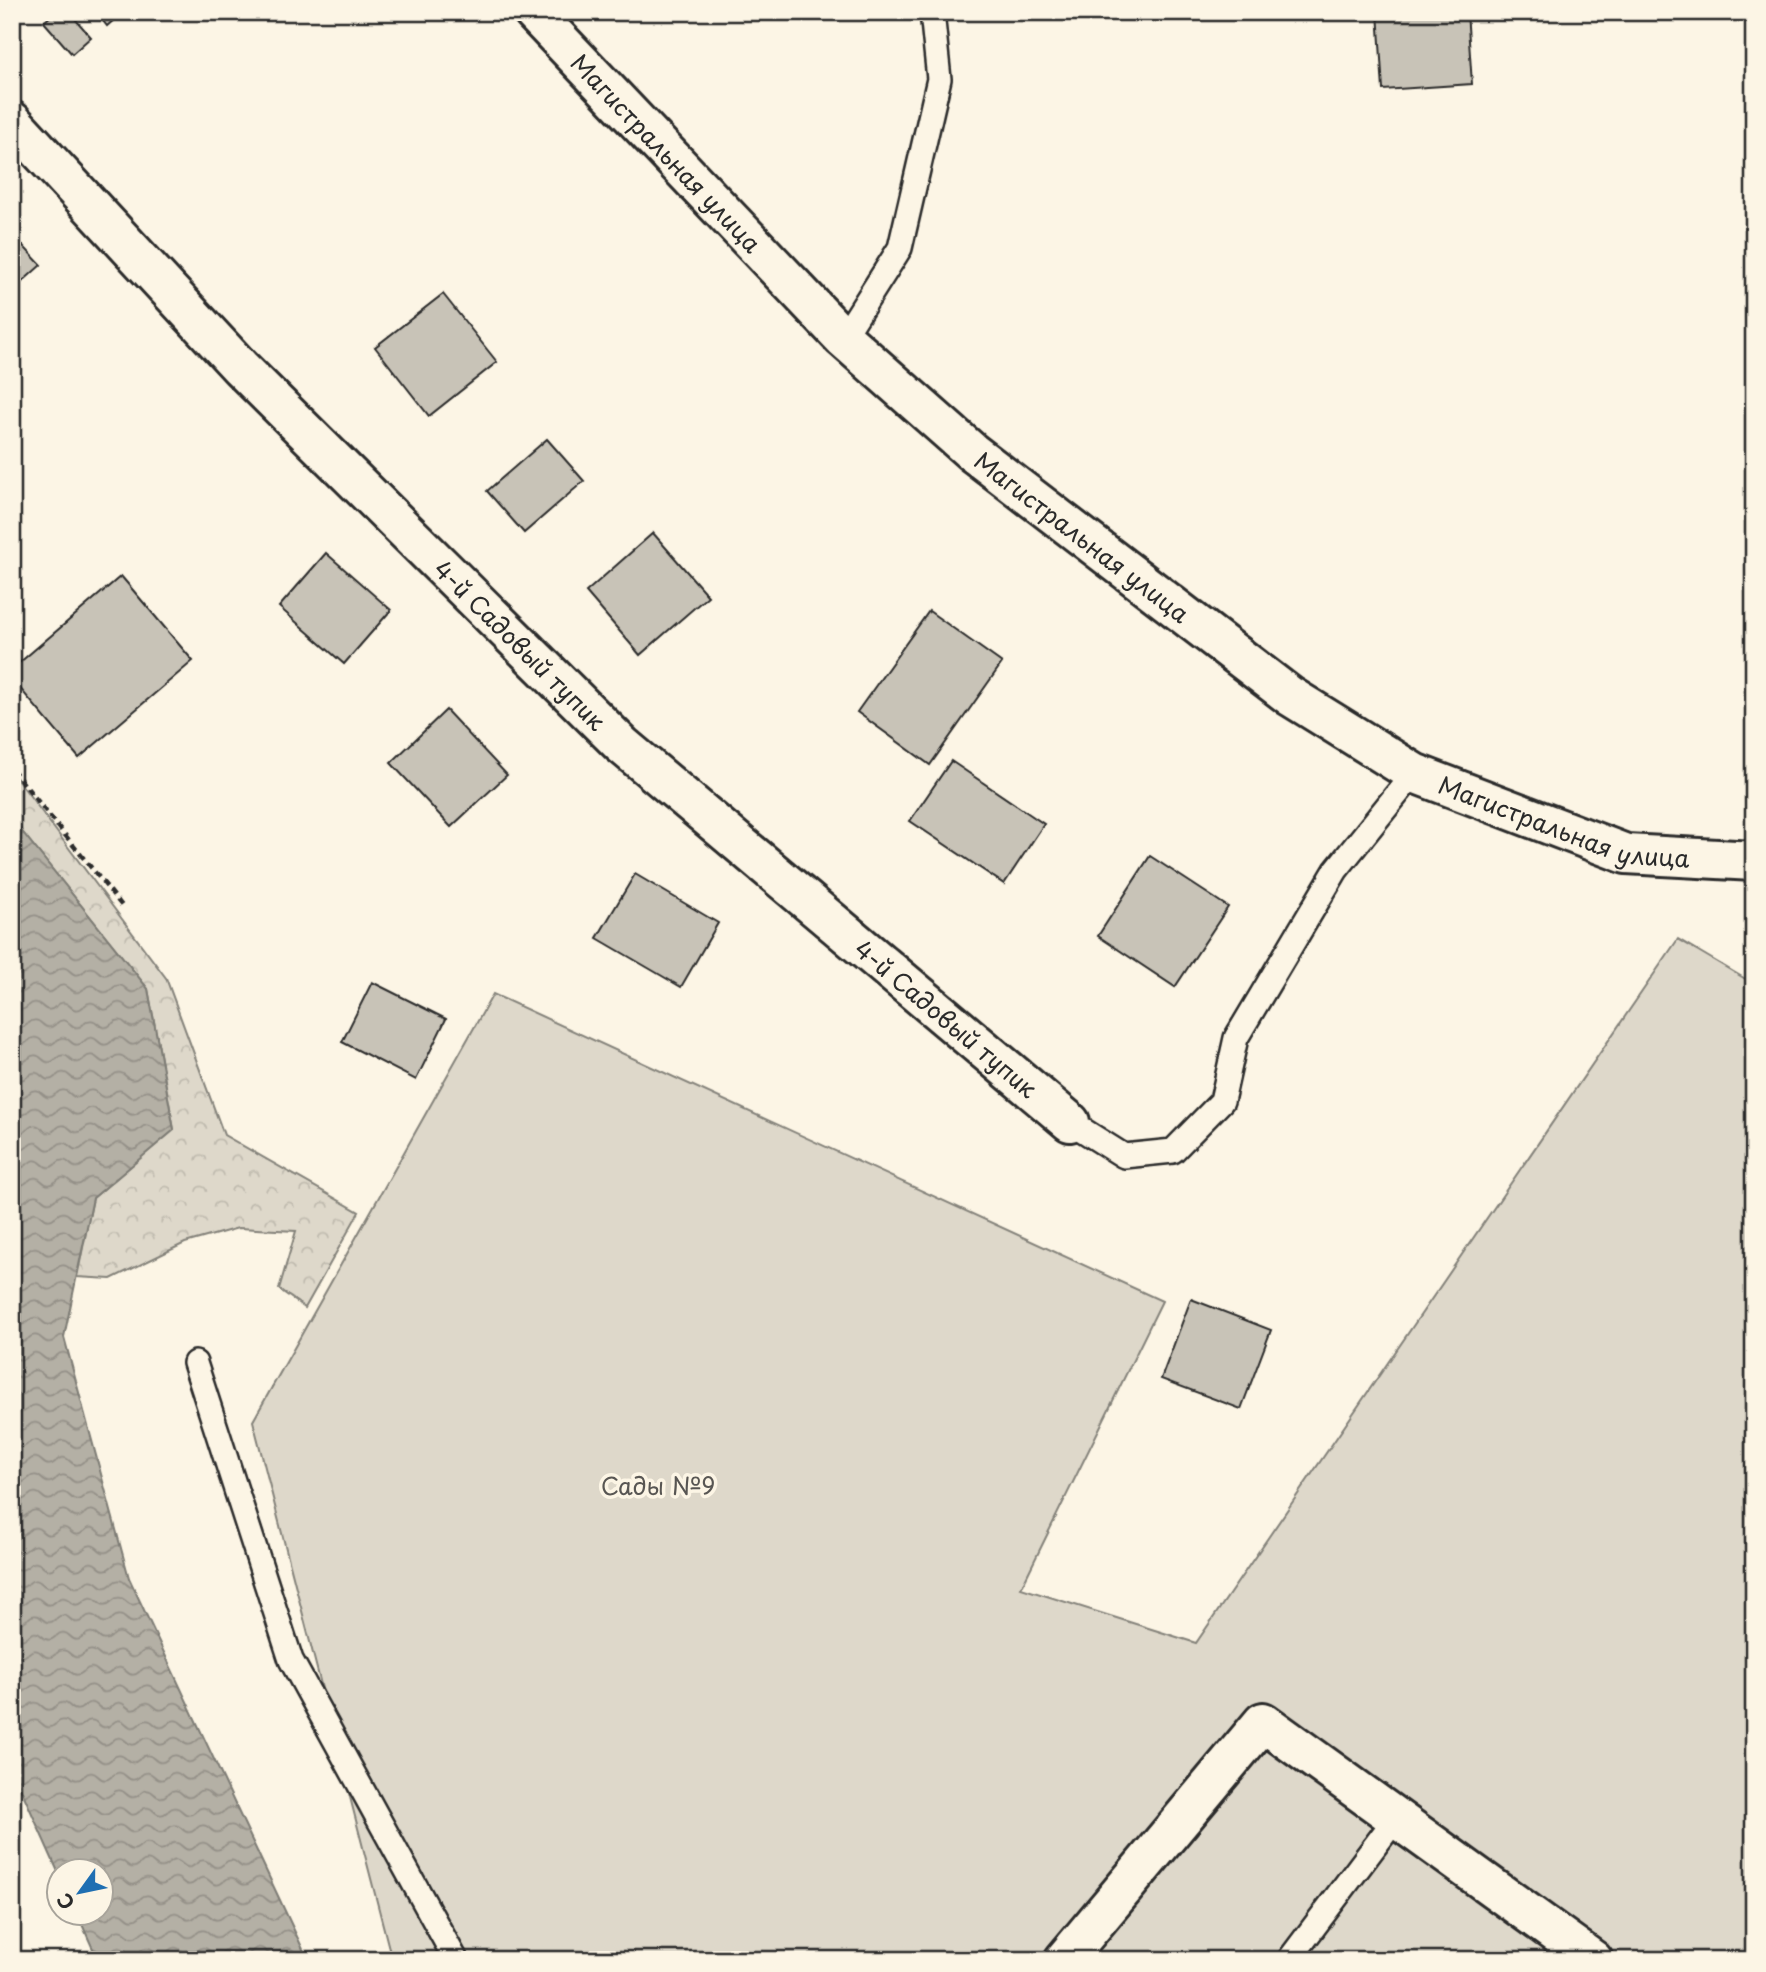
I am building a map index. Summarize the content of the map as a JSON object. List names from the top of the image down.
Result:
{
  "streets": {
    "street": ["Магистральная улица", "4-й Садовый тупик"]
  },
  "parks": ["Сады №9"],
  "north": "bottom left"
}
